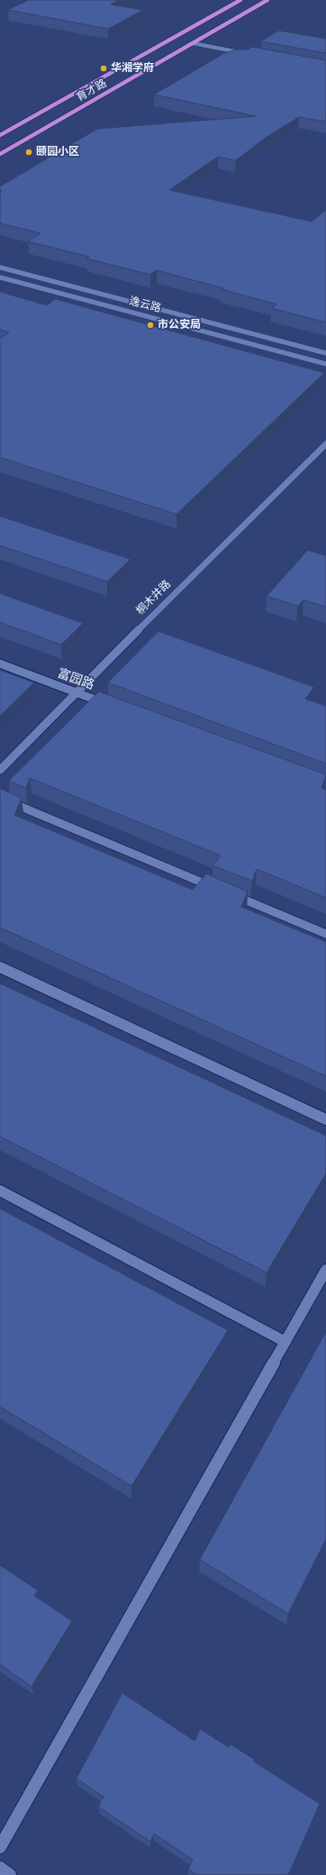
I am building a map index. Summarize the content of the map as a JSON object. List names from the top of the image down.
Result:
{
  "streets": {
    "main road": ["育才路"],
    "street": ["逸云路", "桐木井路", "富园路"]
  },
  "crossings": [
    ["桐木井路", "富园路"]
  ],
  "places": ["华湘学府", "颐园小区", "市公安局"]
}
